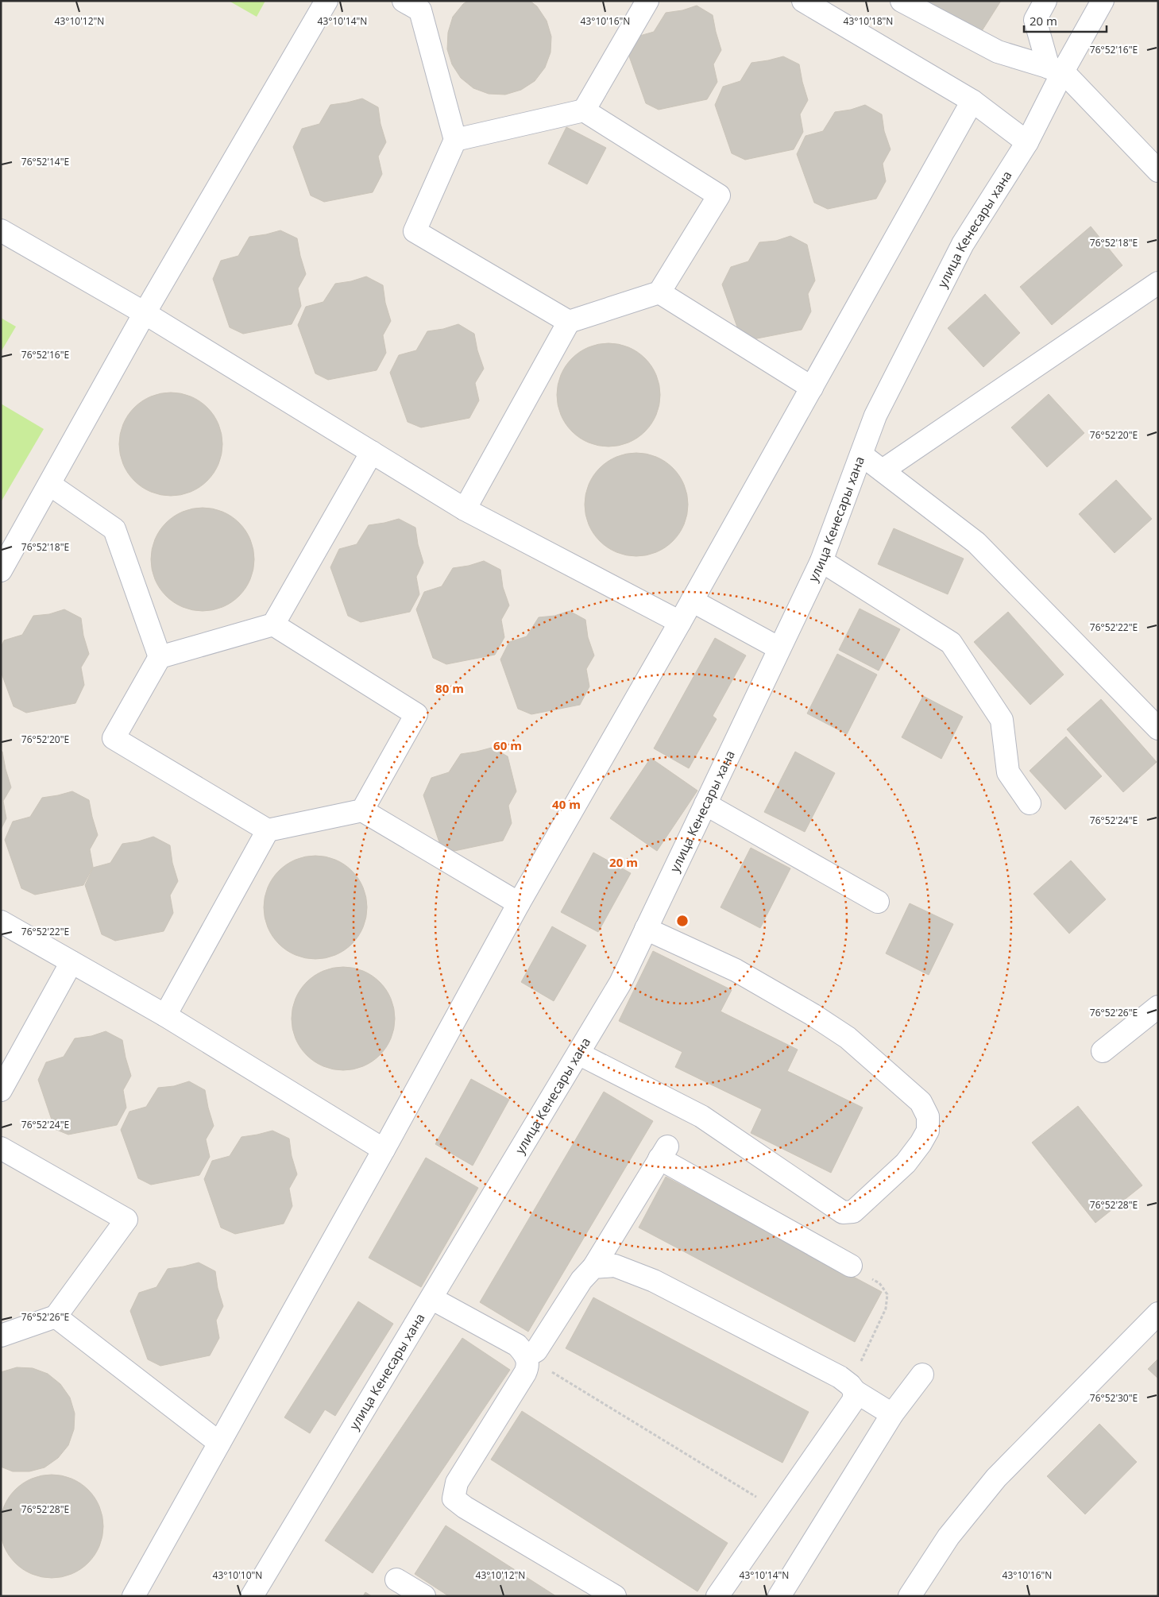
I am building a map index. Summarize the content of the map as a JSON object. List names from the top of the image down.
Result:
{
  "streets": {
    "street": ["улица Кенесары хана"]
  },
  "scale_bar": "20 m",
  "coordinates": [
    "43°10'12\"N",
    "43°10'14\"N",
    "43°10'16\"N",
    "43°10'18\"N",
    "76°52'16\"E",
    "76°52'14\"E",
    "76°52'18\"E",
    "76°52'20\"E",
    "76°52'22\"E",
    "76°52'24\"E",
    "76°52'26\"E",
    "76°52'28\"E",
    "76°52'30\"E",
    "43°10'10\"N"
  ],
  "rings": [
    "80 m",
    "60 m",
    "40 m",
    "20 m"
  ]
}
